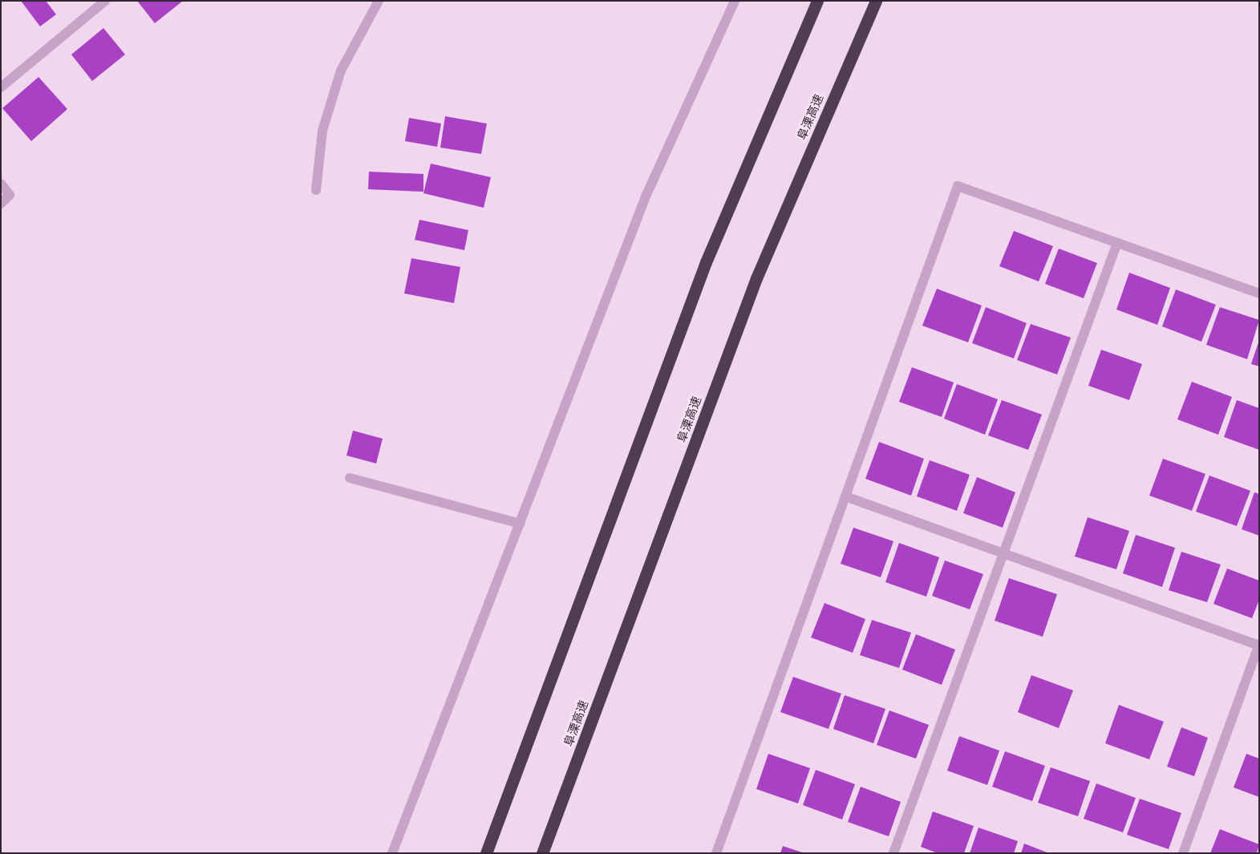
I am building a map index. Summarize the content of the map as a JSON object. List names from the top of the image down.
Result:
{
  "streets": {
    "highway": ["阜溧高速"]
  }
}
